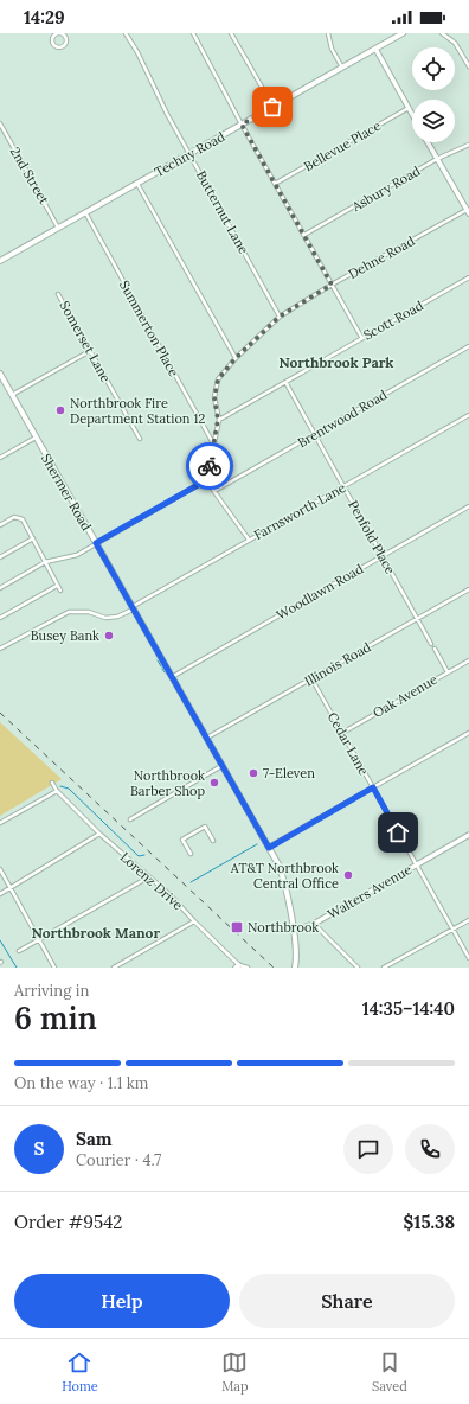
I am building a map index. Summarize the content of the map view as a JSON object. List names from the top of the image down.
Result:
{
  "streets": {
    "main road": ["Techny Road", "Shermer Road"],
    "street": [
      "Bellevue Place",
      "2nd Street",
      "Asbury Road",
      "Butternut Lane",
      "Dehne Road",
      "Scott Road",
      "Summerton Place",
      "Somerset Lane",
      "Brentwood Road",
      "Farnsworth Lane",
      "Penfold Place",
      "Woodlawn Road",
      "Illinois Road",
      "Oak Avenue",
      "Cedar Lane",
      "Lorenz Drive",
      "Walters Avenue"
    ]
  },
  "crossings": [
    ["Techny Road", "2nd Street"],
    ["Techny Road", "Butternut Lane"],
    ["Techny Road", "Summerton Place"],
    ["Butternut Lane", "Dehne Road"],
    ["Dehne Road", "Scott Road"],
    ["Dehne Road", "Summerton Place"],
    ["Scott Road", "Penfold Place"],
    ["Brentwood Road", "Penfold Place"],
    ["Shermer Road", "Farnsworth Lane"],
    ["Shermer Road", "Woodlawn Road"],
    ["Shermer Road", "Illinois Road"],
    ["Shermer Road", "Walters Avenue"],
    ["Farnsworth Lane", "Penfold Place"],
    ["Penfold Place", "Woodlawn Road"],
    ["Penfold Place", "Illinois Road"],
    ["Illinois Road", "Cedar Lane"],
    ["Oak Avenue", "Cedar Lane"],
    ["Cedar Lane", "Walters Avenue"]
  ],
  "districts": ["Northbrook Park", "Northbrook Manor"],
  "places": {
    "other": [
      "Northbrook Fire Department Station 12",
      "Busey Bank",
      "7-Eleven",
      "Northbrook Barber Shop",
      "AT&T Northbrook Central Office"
    ],
    "transit": ["Northbrook"]
  },
  "page": {
    "status": "14:29",
    "heading": ["6 min", "Arriving in", "14:35–14:40"],
    "panel": [
      "Sam",
      "Courier · 4.7",
      "Order #9542",
      "$15.38"
    ],
    "bar": "On the way · 1.1 km",
    "round": "S",
    "buttons": ["Help", "Share"],
    "tabs": ["Home", "Map", "Saved"]
  }
}
